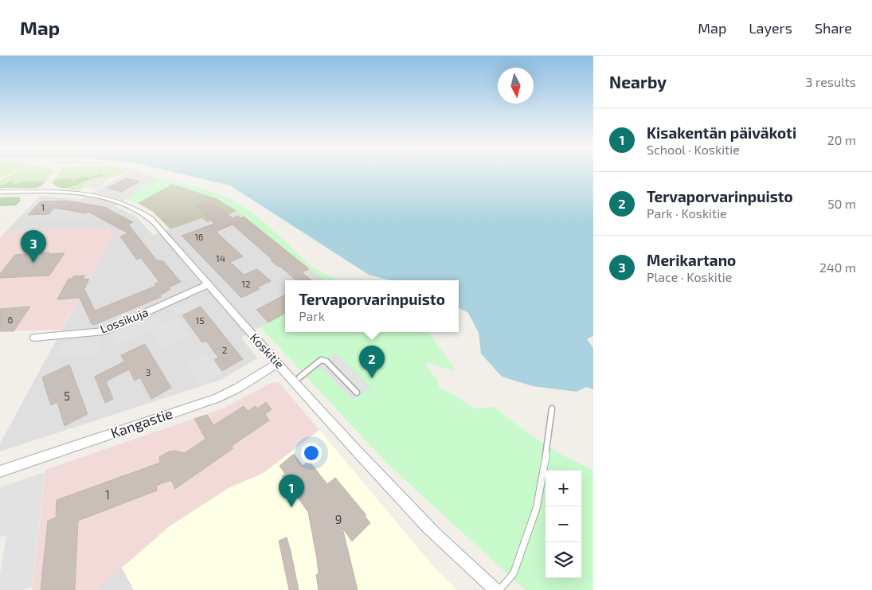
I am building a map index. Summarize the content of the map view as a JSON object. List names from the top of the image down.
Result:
{
  "streets": {
    "street": ["Lossikuja", "Koskitie", "Kangastie"]
  },
  "crossings": [
    ["Lossikuja", "Koskitie"],
    ["Koskitie", "Kangastie"]
  ],
  "house_numbers": [
    "1",
    "16",
    "14",
    "12",
    "6",
    "15",
    "2",
    "3",
    "5",
    "1",
    "9"
  ],
  "north": "bottom",
  "page": {
    "header": "Map",
    "nav": ["Map", "Layers", "Share"],
    "heading": ["Nearby", "3 results"],
    "list": [
      {
        "mark": "1",
        "name": "Kisakentän päiväkoti",
        "note": "School · Koskitie",
        "value": "20 m"
      },
      {
        "mark": "2",
        "name": "Tervaporvarinpuisto",
        "note": "Park · Koskitie",
        "value": "50 m"
      },
      {
        "mark": "3",
        "name": "Merikartano",
        "note": "Place · Koskitie",
        "value": "240 m"
      }
    ],
    "pins": ["3", "2", "1"],
    "popup": ["Tervaporvarinpuisto", "Park"],
    "map_buttons": ["+", "−"]
  }
}
